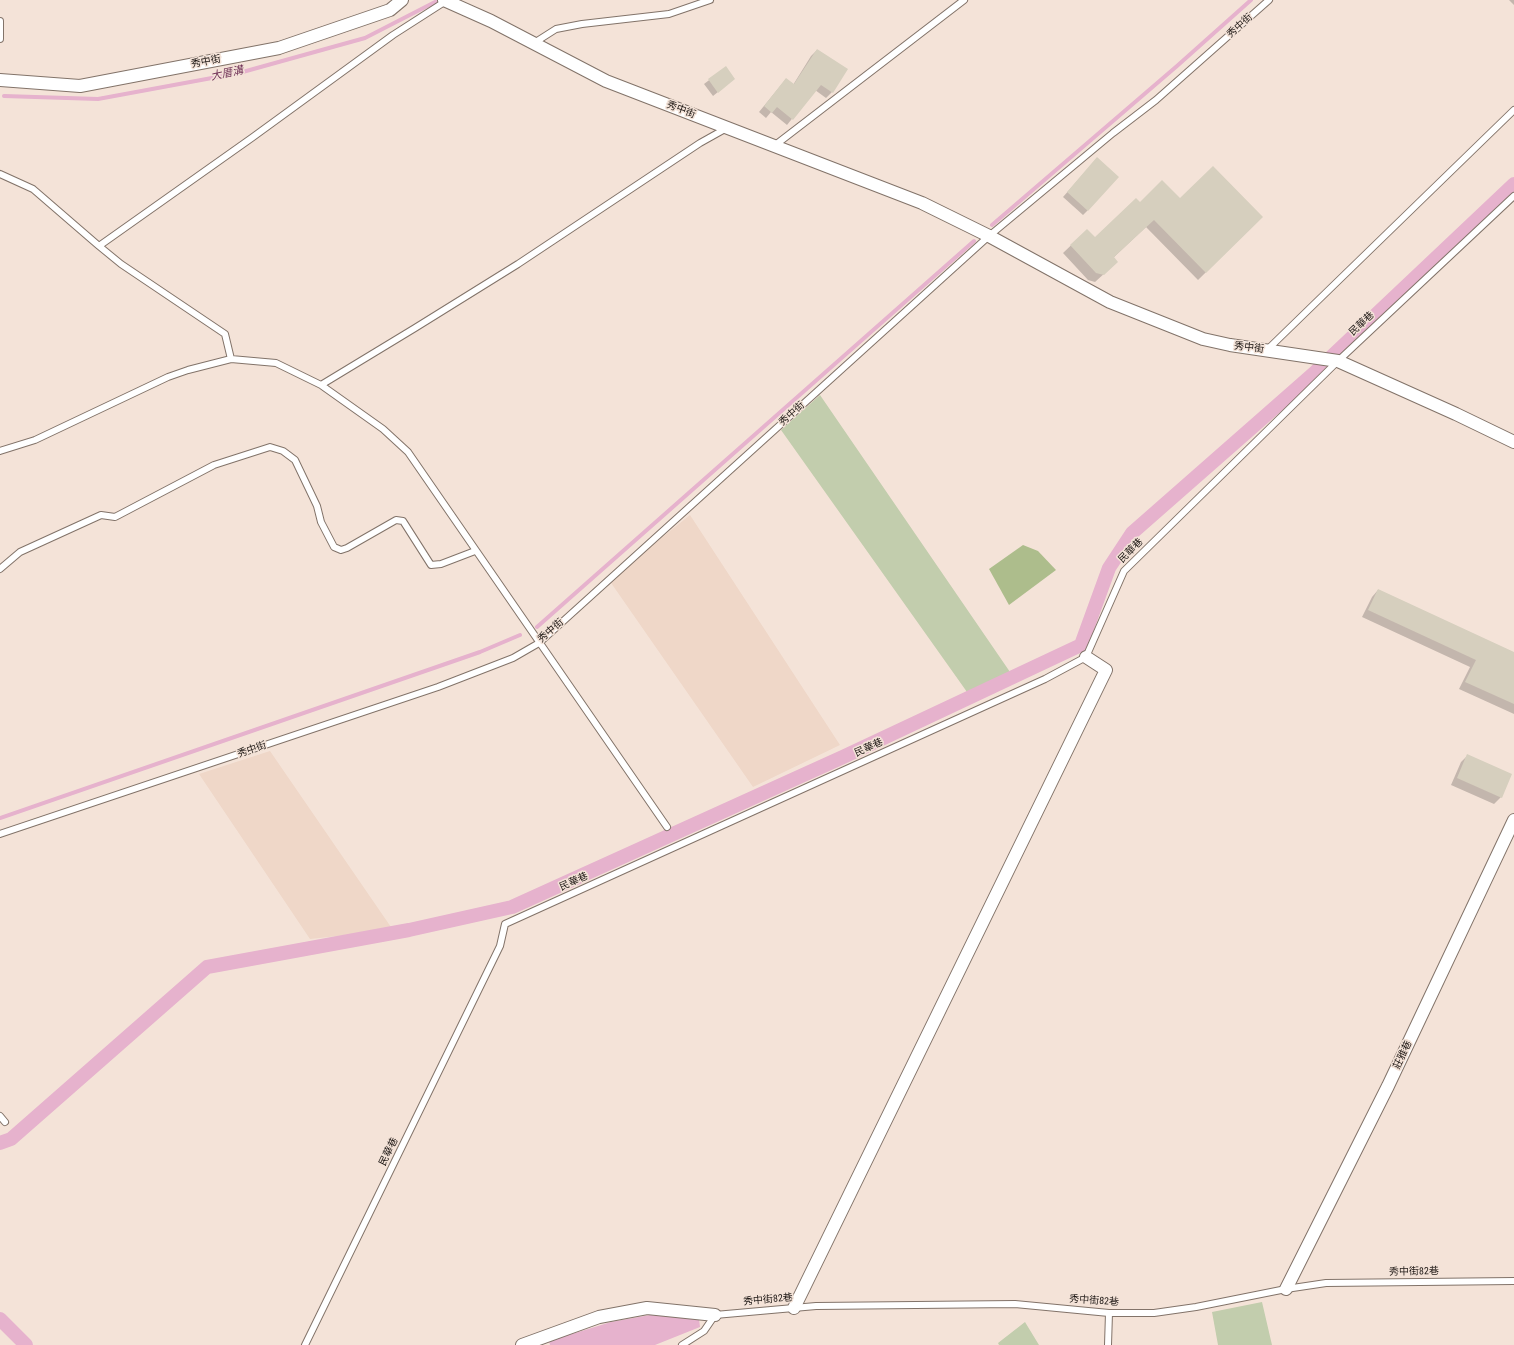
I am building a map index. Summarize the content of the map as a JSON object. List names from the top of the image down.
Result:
{
  "streets": {
    "street": ["秀中街", "莊雅巷"],
    "lane": ["民華巷", "秀中街82巷"]
  },
  "crossings": [
    ["秀中街", "民華巷"],
    ["莊雅巷", "秀中街82巷"]
  ],
  "water": ["大厝溝"]
}
